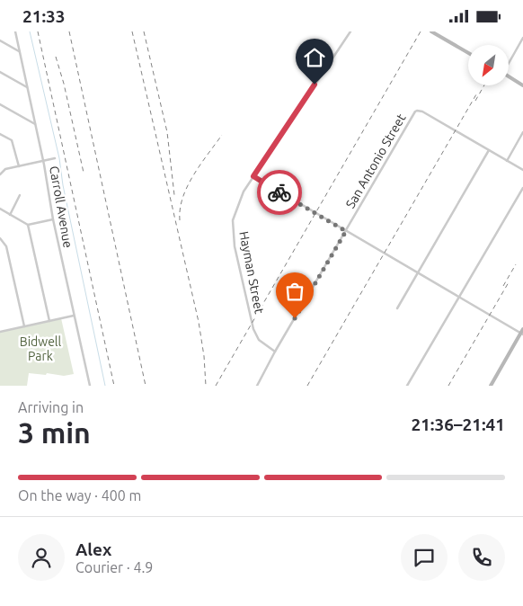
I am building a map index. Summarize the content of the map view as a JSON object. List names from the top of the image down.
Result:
{
  "streets": {
    "street": ["San Antonio Street", "Carroll Avenue", "Hayman Street"]
  },
  "crossings": [
    ["San Antonio Street", "Hayman Street"]
  ],
  "parks": ["Bidwell Park"],
  "north": "bottom left",
  "page": {
    "status": "21:33",
    "heading": ["3 min", "Arriving in", "21:36–21:41"],
    "panel": ["Alex", "Courier · 4.9"],
    "bar": "On the way · 400 m"
  }
}
